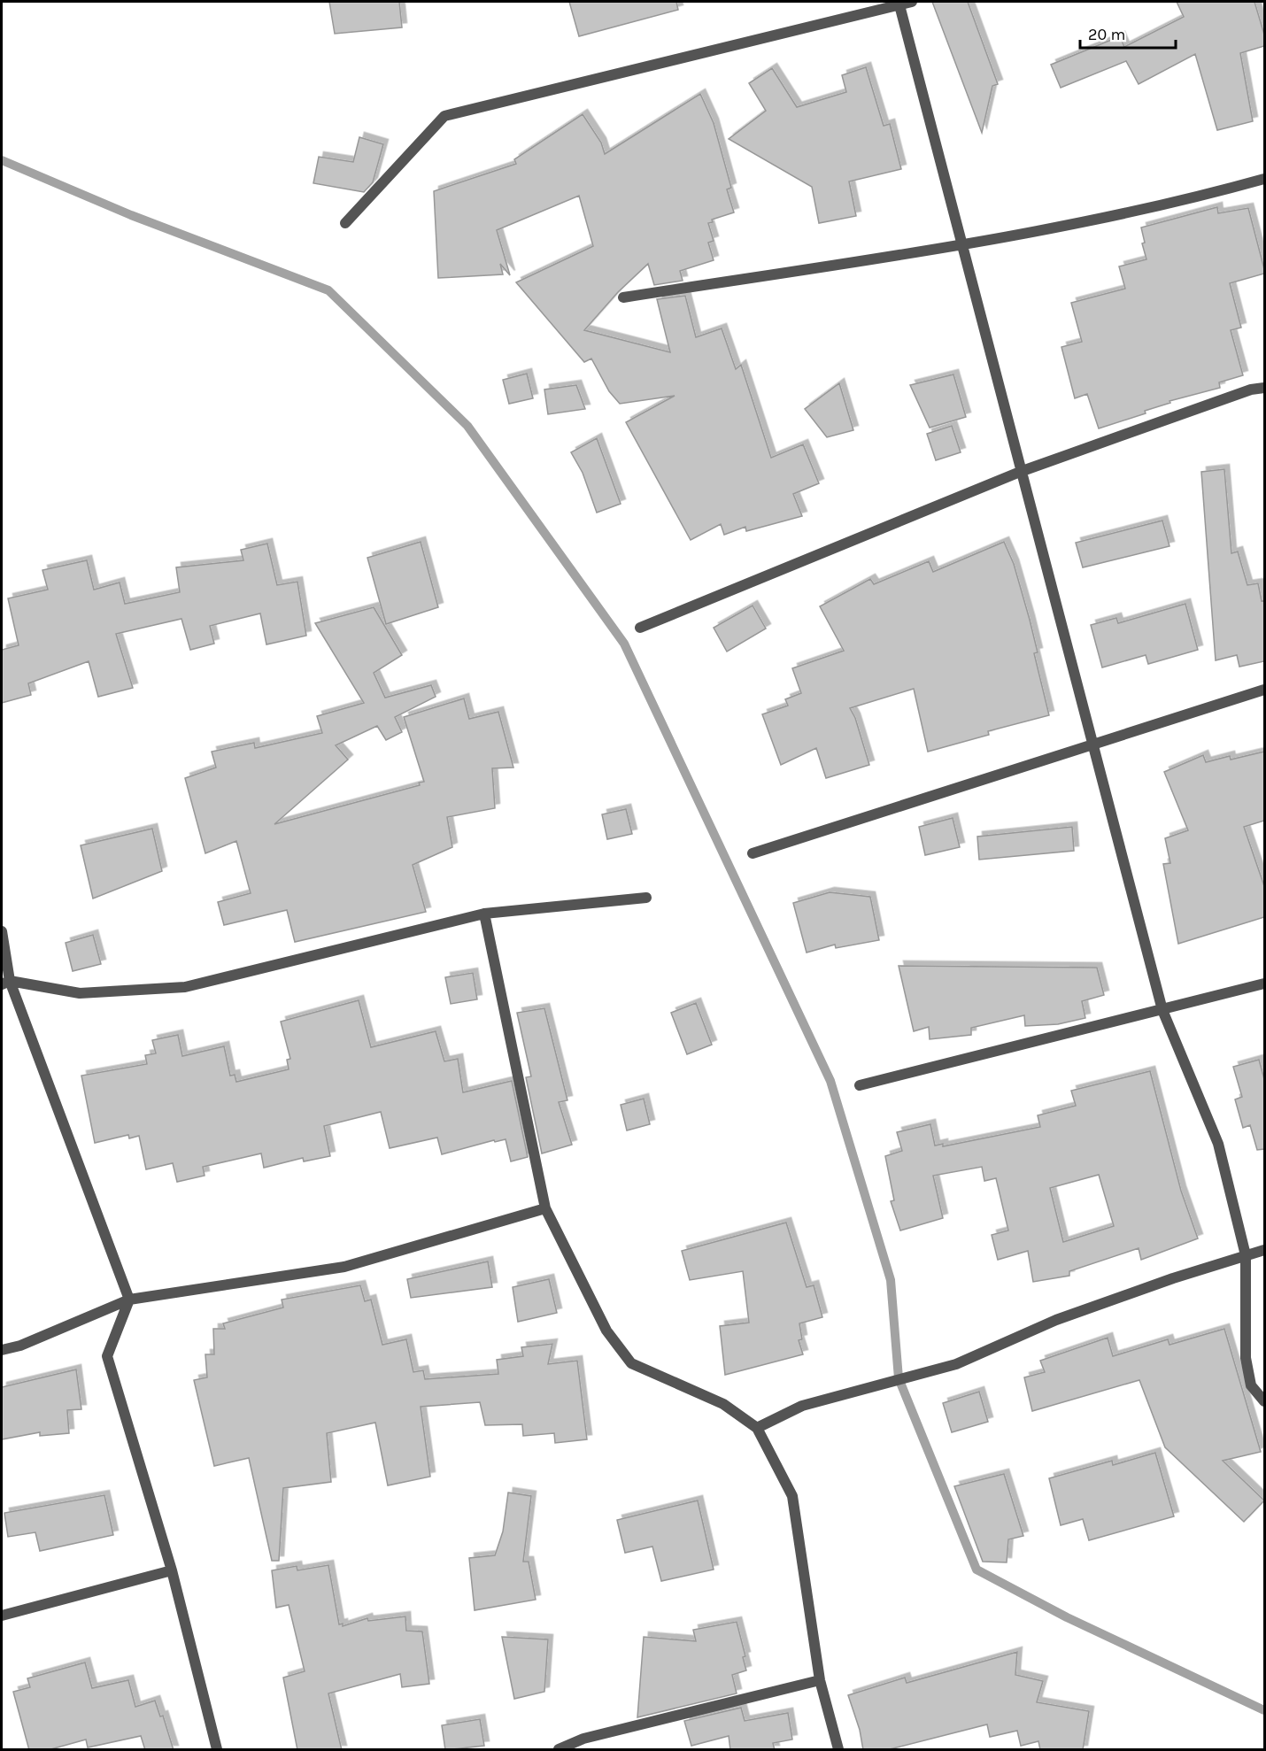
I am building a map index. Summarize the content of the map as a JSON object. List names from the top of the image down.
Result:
{
  "scale_bar": "20 m"
}
